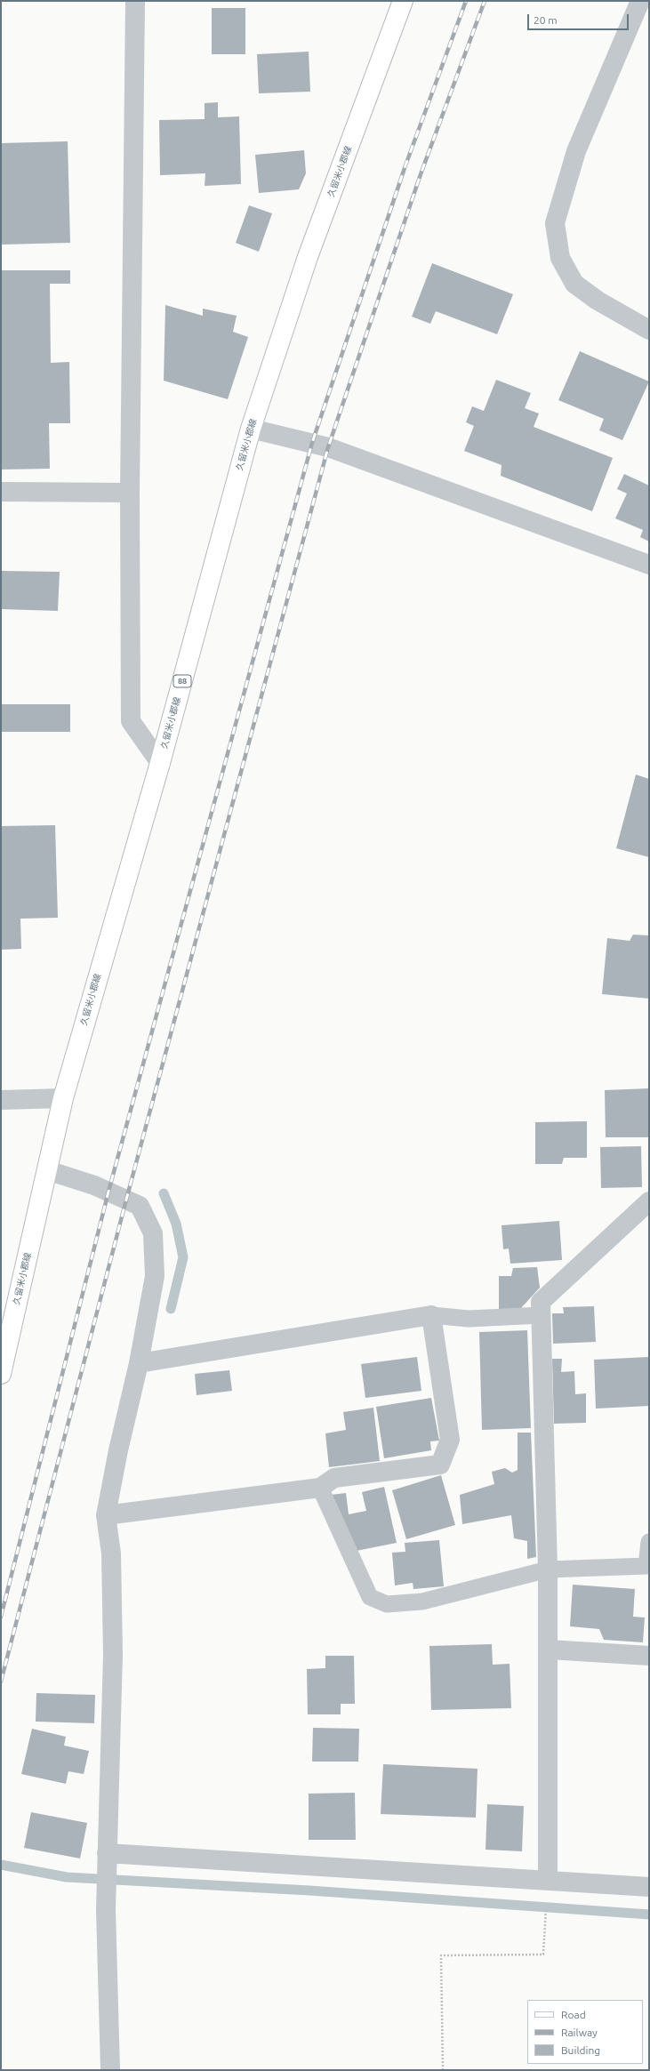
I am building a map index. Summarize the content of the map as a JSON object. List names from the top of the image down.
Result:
{
  "streets": {
    "main road": ["久留米小郡線", "88"]
  },
  "legend": ["Road", "Railway", "Building"],
  "scale_bar": "20 m"
}
